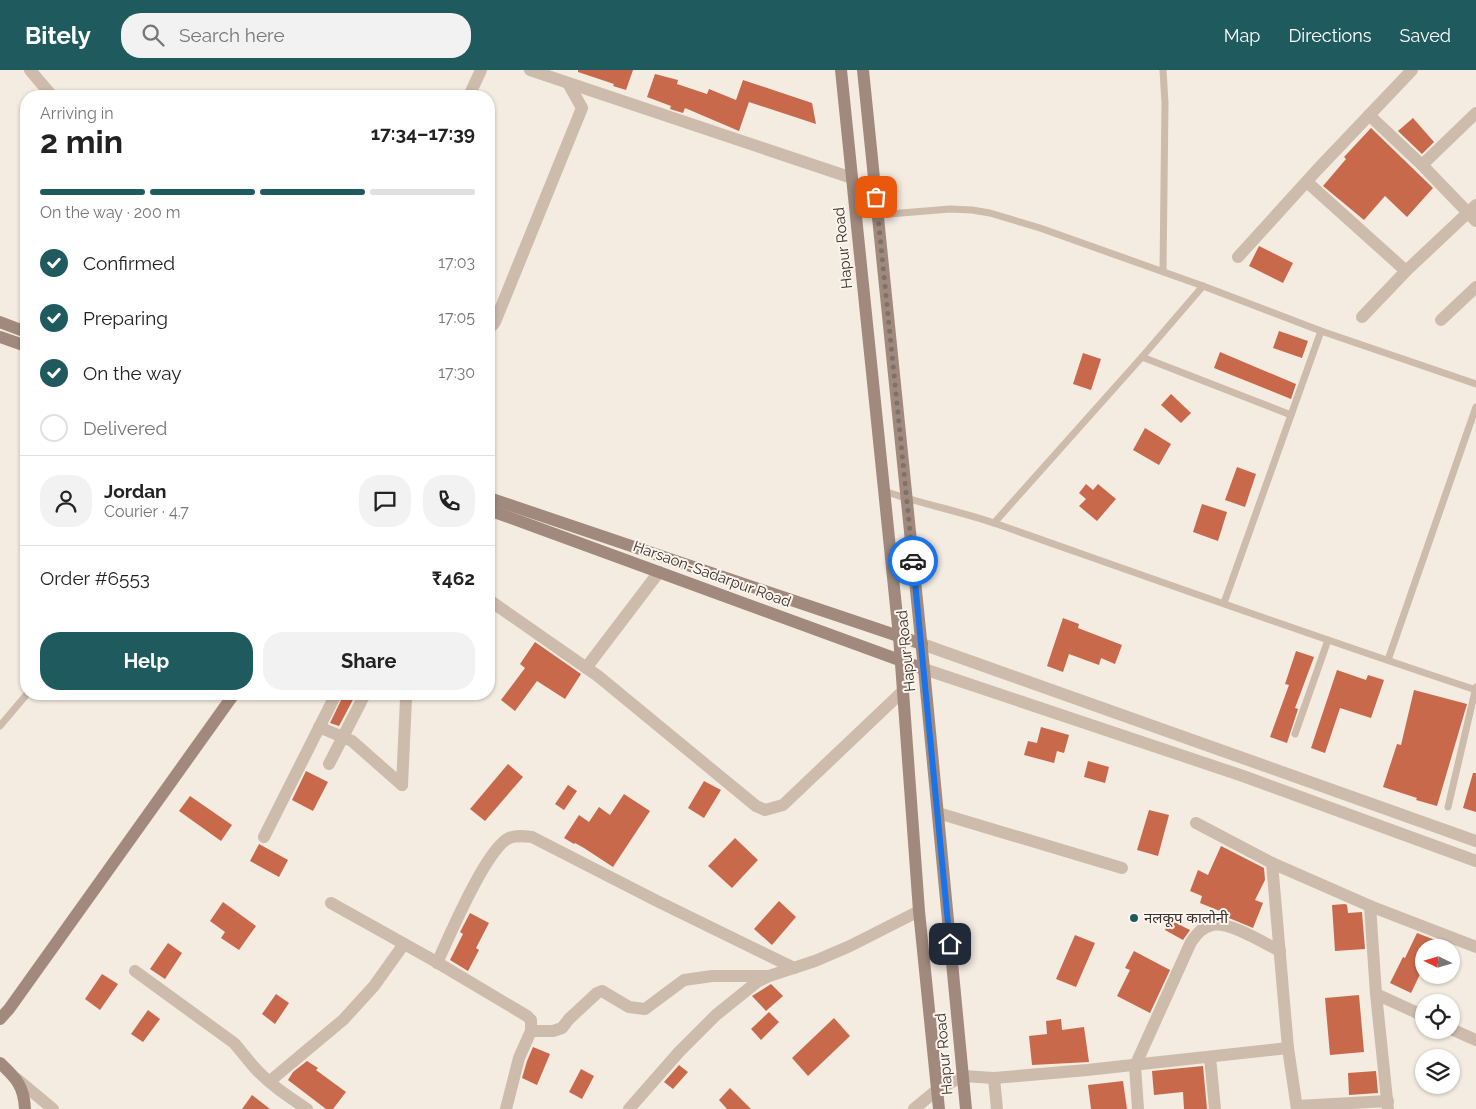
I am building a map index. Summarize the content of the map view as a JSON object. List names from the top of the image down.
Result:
{
  "streets": {
    "main road": ["Hapur Road", "Harsaon-Sadarpur Road"]
  },
  "crossings": [
    ["Hapur Road", "Harsaon-Sadarpur Road"]
  ],
  "places": ["नलकूप कालोनी"],
  "north": "left",
  "page": {
    "header": "Bitely",
    "search": "Search here",
    "nav": ["Map", "Directions", "Saved"],
    "heading": ["2 min", "Arriving in", "17:34–17:39"],
    "panel": [
      "Jordan",
      "Courier · 4.7",
      "Order #6553",
      "₹462"
    ],
    "bar": "On the way · 200 m",
    "list": [
      ["Confirmed", "17:03"],
      ["Preparing", "17:05"],
      ["On the way", "17:30"],
      "Delivered"
    ],
    "buttons": ["Help", "Share"]
  }
}
